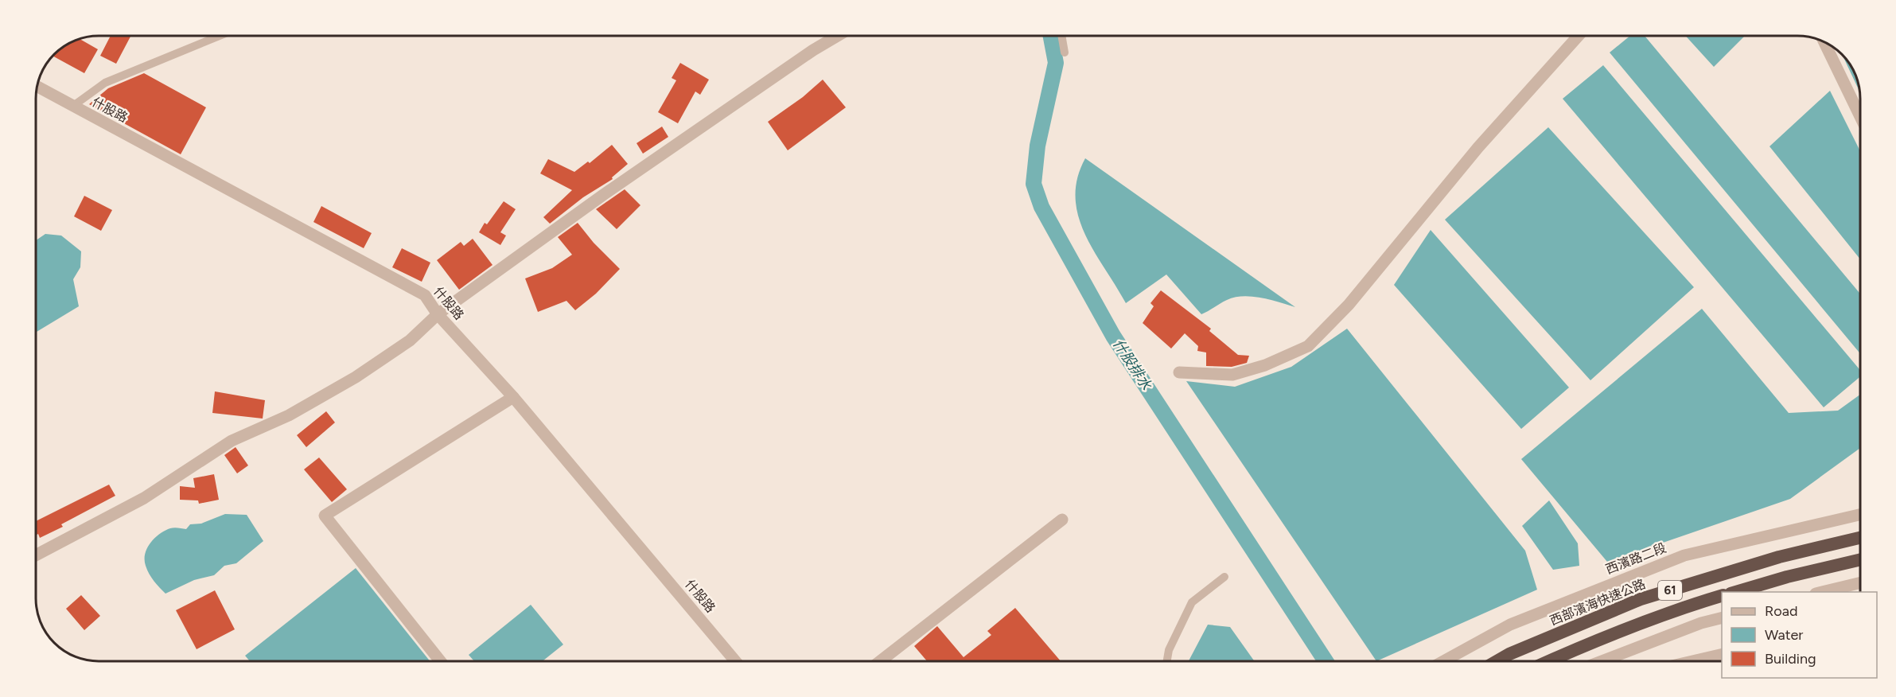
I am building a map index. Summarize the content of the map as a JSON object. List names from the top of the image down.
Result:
{
  "streets": {
    "highway": ["61", "西部濱海快速公路"],
    "street": ["什股路", "西濱路二段"]
  },
  "water": ["什股排水"],
  "legend": ["Road", "Water", "Building"]
}
